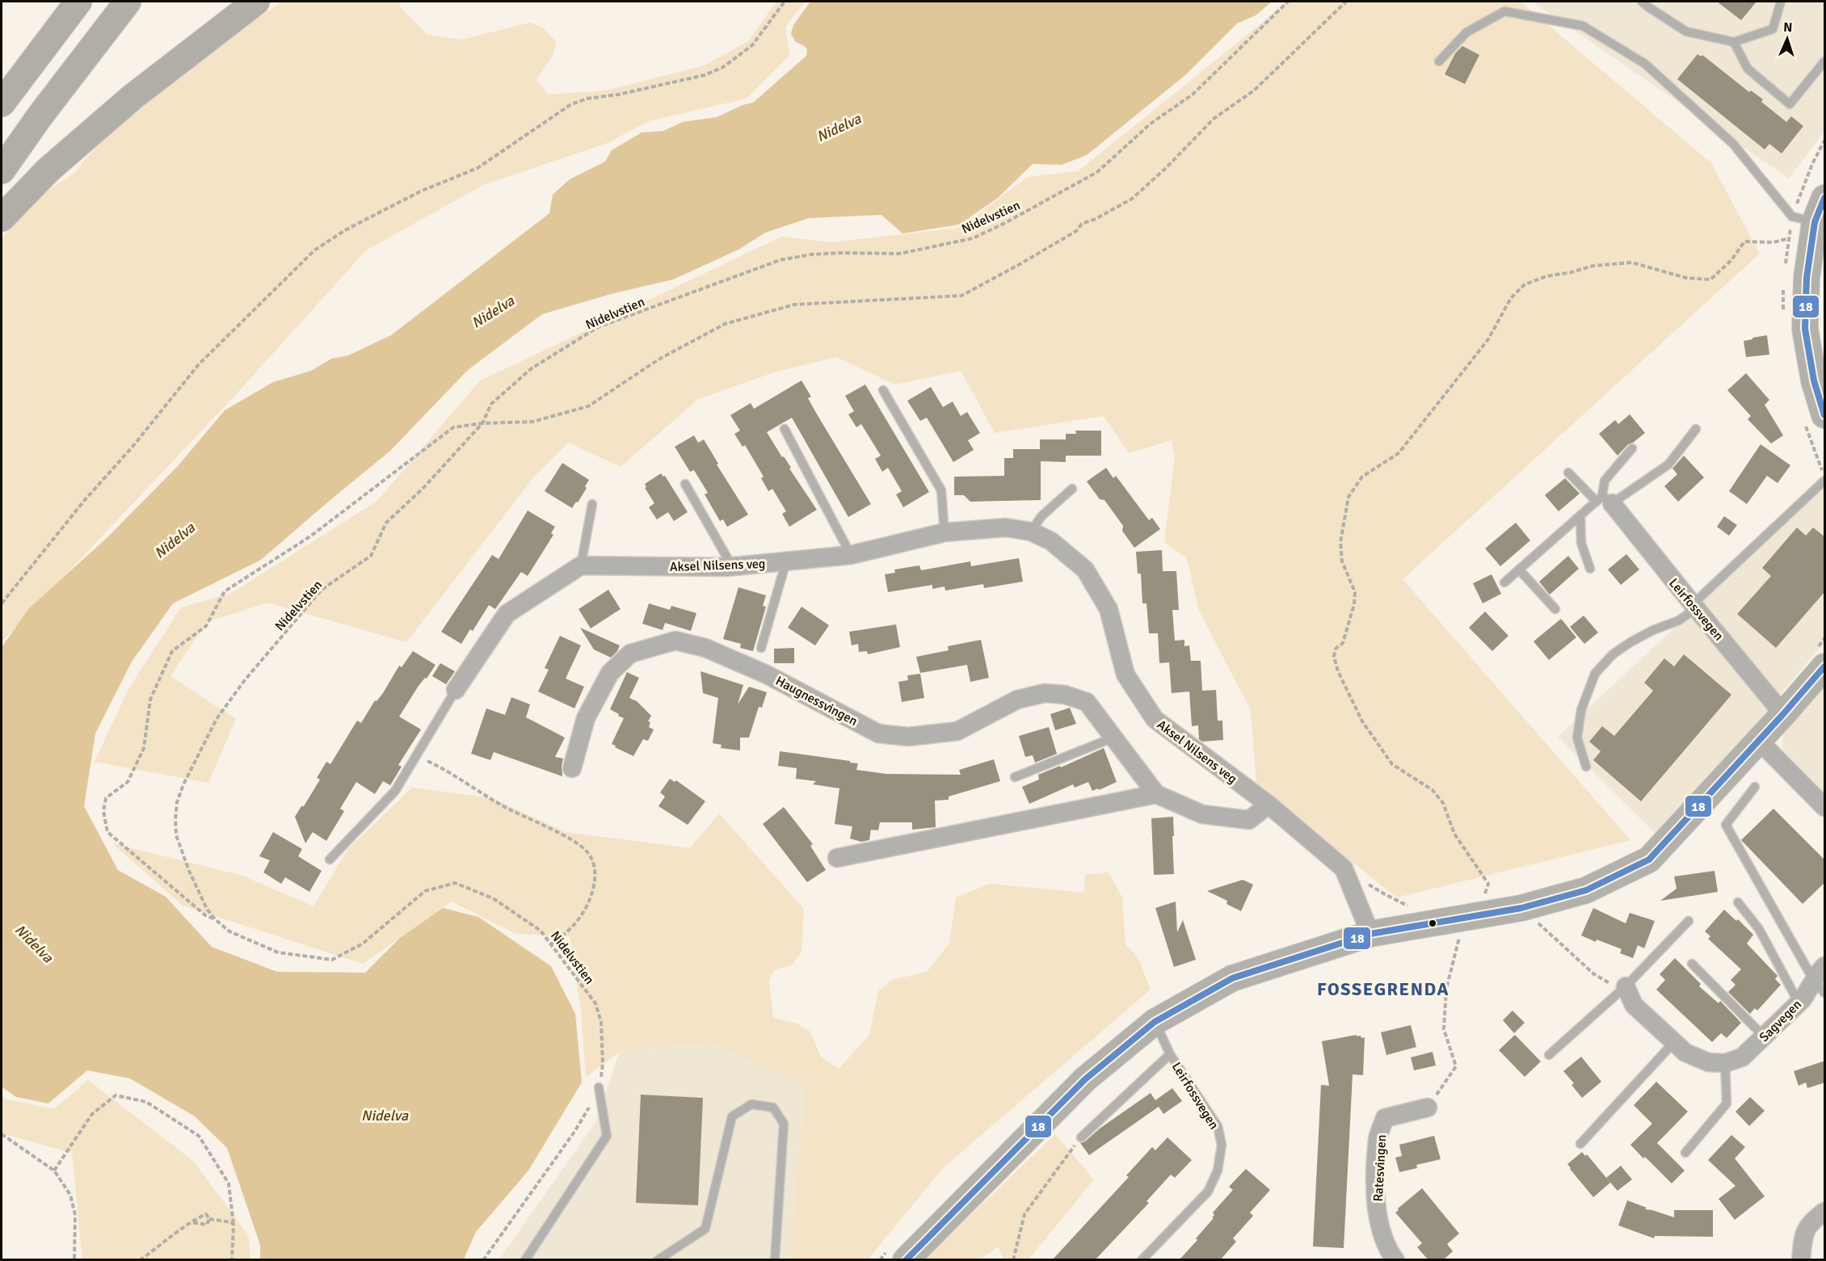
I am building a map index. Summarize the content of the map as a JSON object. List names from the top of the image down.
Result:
{
  "streets": {
    "street": [
      "Aksel Nilsens veg",
      "Leirfossvegen",
      "Haugnessvingen",
      "Sagvegen",
      "Ratesvingen"
    ],
    "path": ["Nidelvstien"]
  },
  "crossings": [
    ["Aksel Nilsens veg", "Haugnessvingen"]
  ],
  "districts": ["FOSSEGRENDA"],
  "water": ["Nidelva"],
  "lines": ["transit line 18"],
  "north": "top"
}
